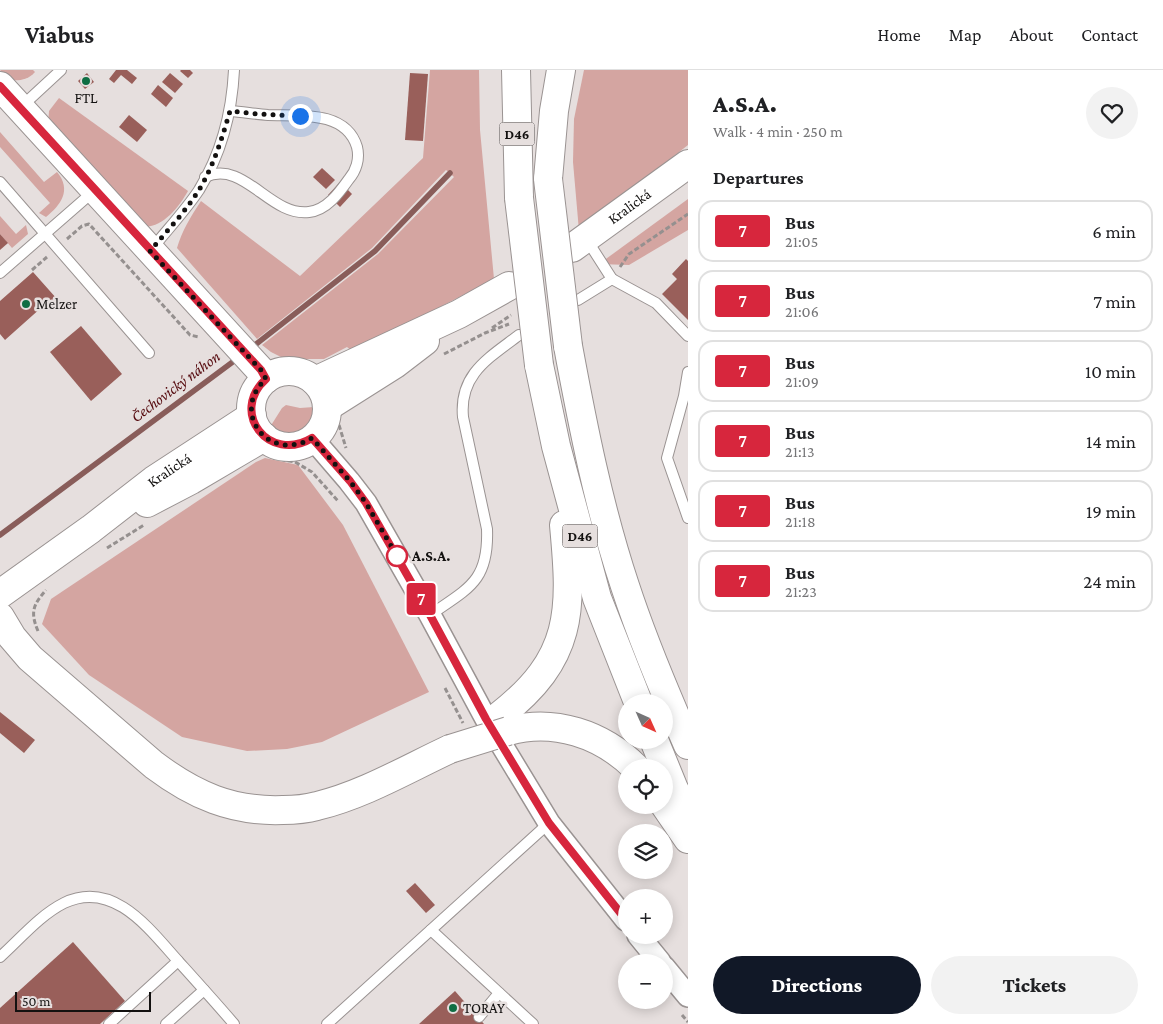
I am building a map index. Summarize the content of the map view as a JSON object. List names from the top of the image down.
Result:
{
  "streets": {
    "main road": ["D46", "Kralická"]
  },
  "water": ["Čechovický náhon"],
  "places": [
    "FTL",
    "Melzer",
    "A.S.A.",
    "TORAY"
  ],
  "lines": ["bus line 7"],
  "scale_bar": "50 m",
  "north": "bottom right",
  "page": {
    "header": "Viabus",
    "nav": [
      "Home",
      "Map",
      "About",
      "Contact"
    ],
    "on_map": "7",
    "heading": [
      ["A.S.A.", "Walk · 4 min · 250 m"],
      "Departures"
    ],
    "list": [
      {
        "mark": "7",
        "name": "Bus",
        "note": "21:05",
        "value": "6 min"
      },
      {
        "mark": "7",
        "name": "Bus",
        "note": "21:06",
        "value": "7 min"
      },
      {
        "mark": "7",
        "name": "Bus",
        "note": "21:09",
        "value": "10 min"
      },
      {
        "mark": "7",
        "name": "Bus",
        "note": "21:13",
        "value": "14 min"
      },
      {
        "mark": "7",
        "name": "Bus",
        "note": "21:18",
        "value": "19 min"
      },
      {
        "mark": "7",
        "name": "Bus",
        "note": "21:23",
        "value": "24 min"
      }
    ],
    "map_buttons": ["+", "−"],
    "buttons": ["Directions", "Tickets"],
    "scale": "50 m"
  }
}
